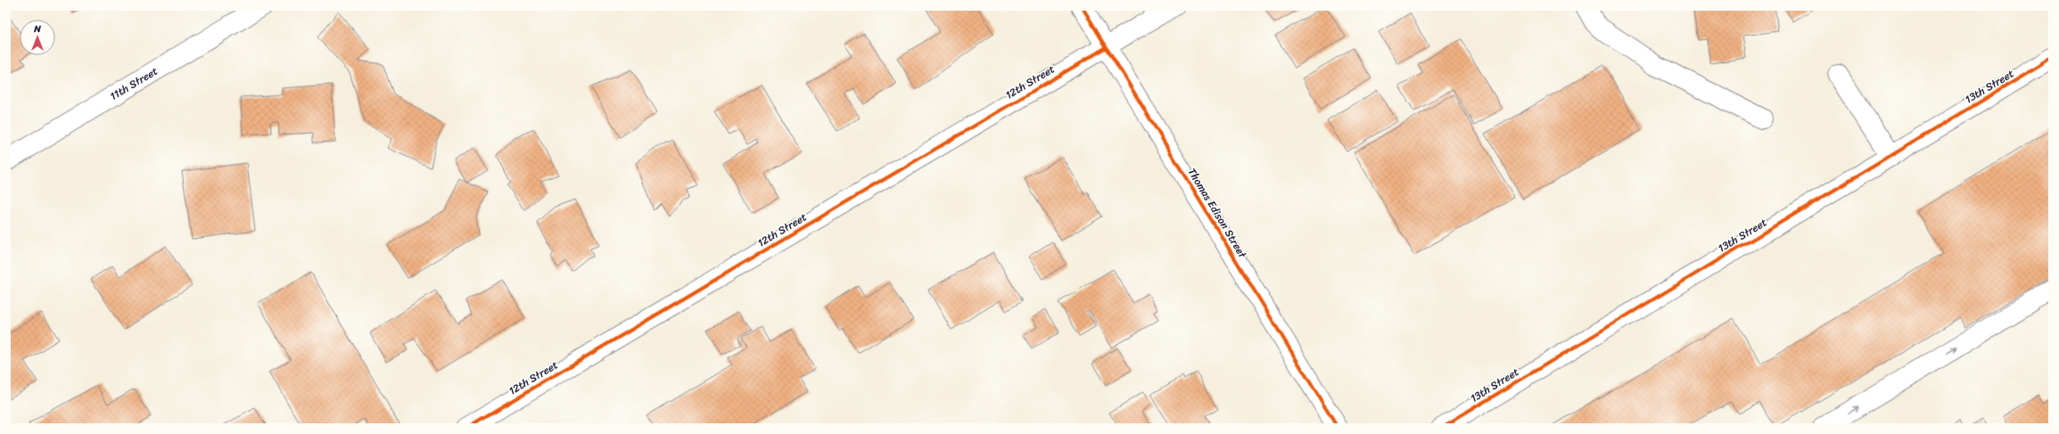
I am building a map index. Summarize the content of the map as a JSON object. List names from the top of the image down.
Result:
{
  "streets": {
    "street": [
      "12th Street",
      "11th Street",
      "13th Street",
      "Thomas Edison Street"
    ]
  },
  "crossings": [
    ["12th Street", "Thomas Edison Street"]
  ],
  "north": "top"
}
